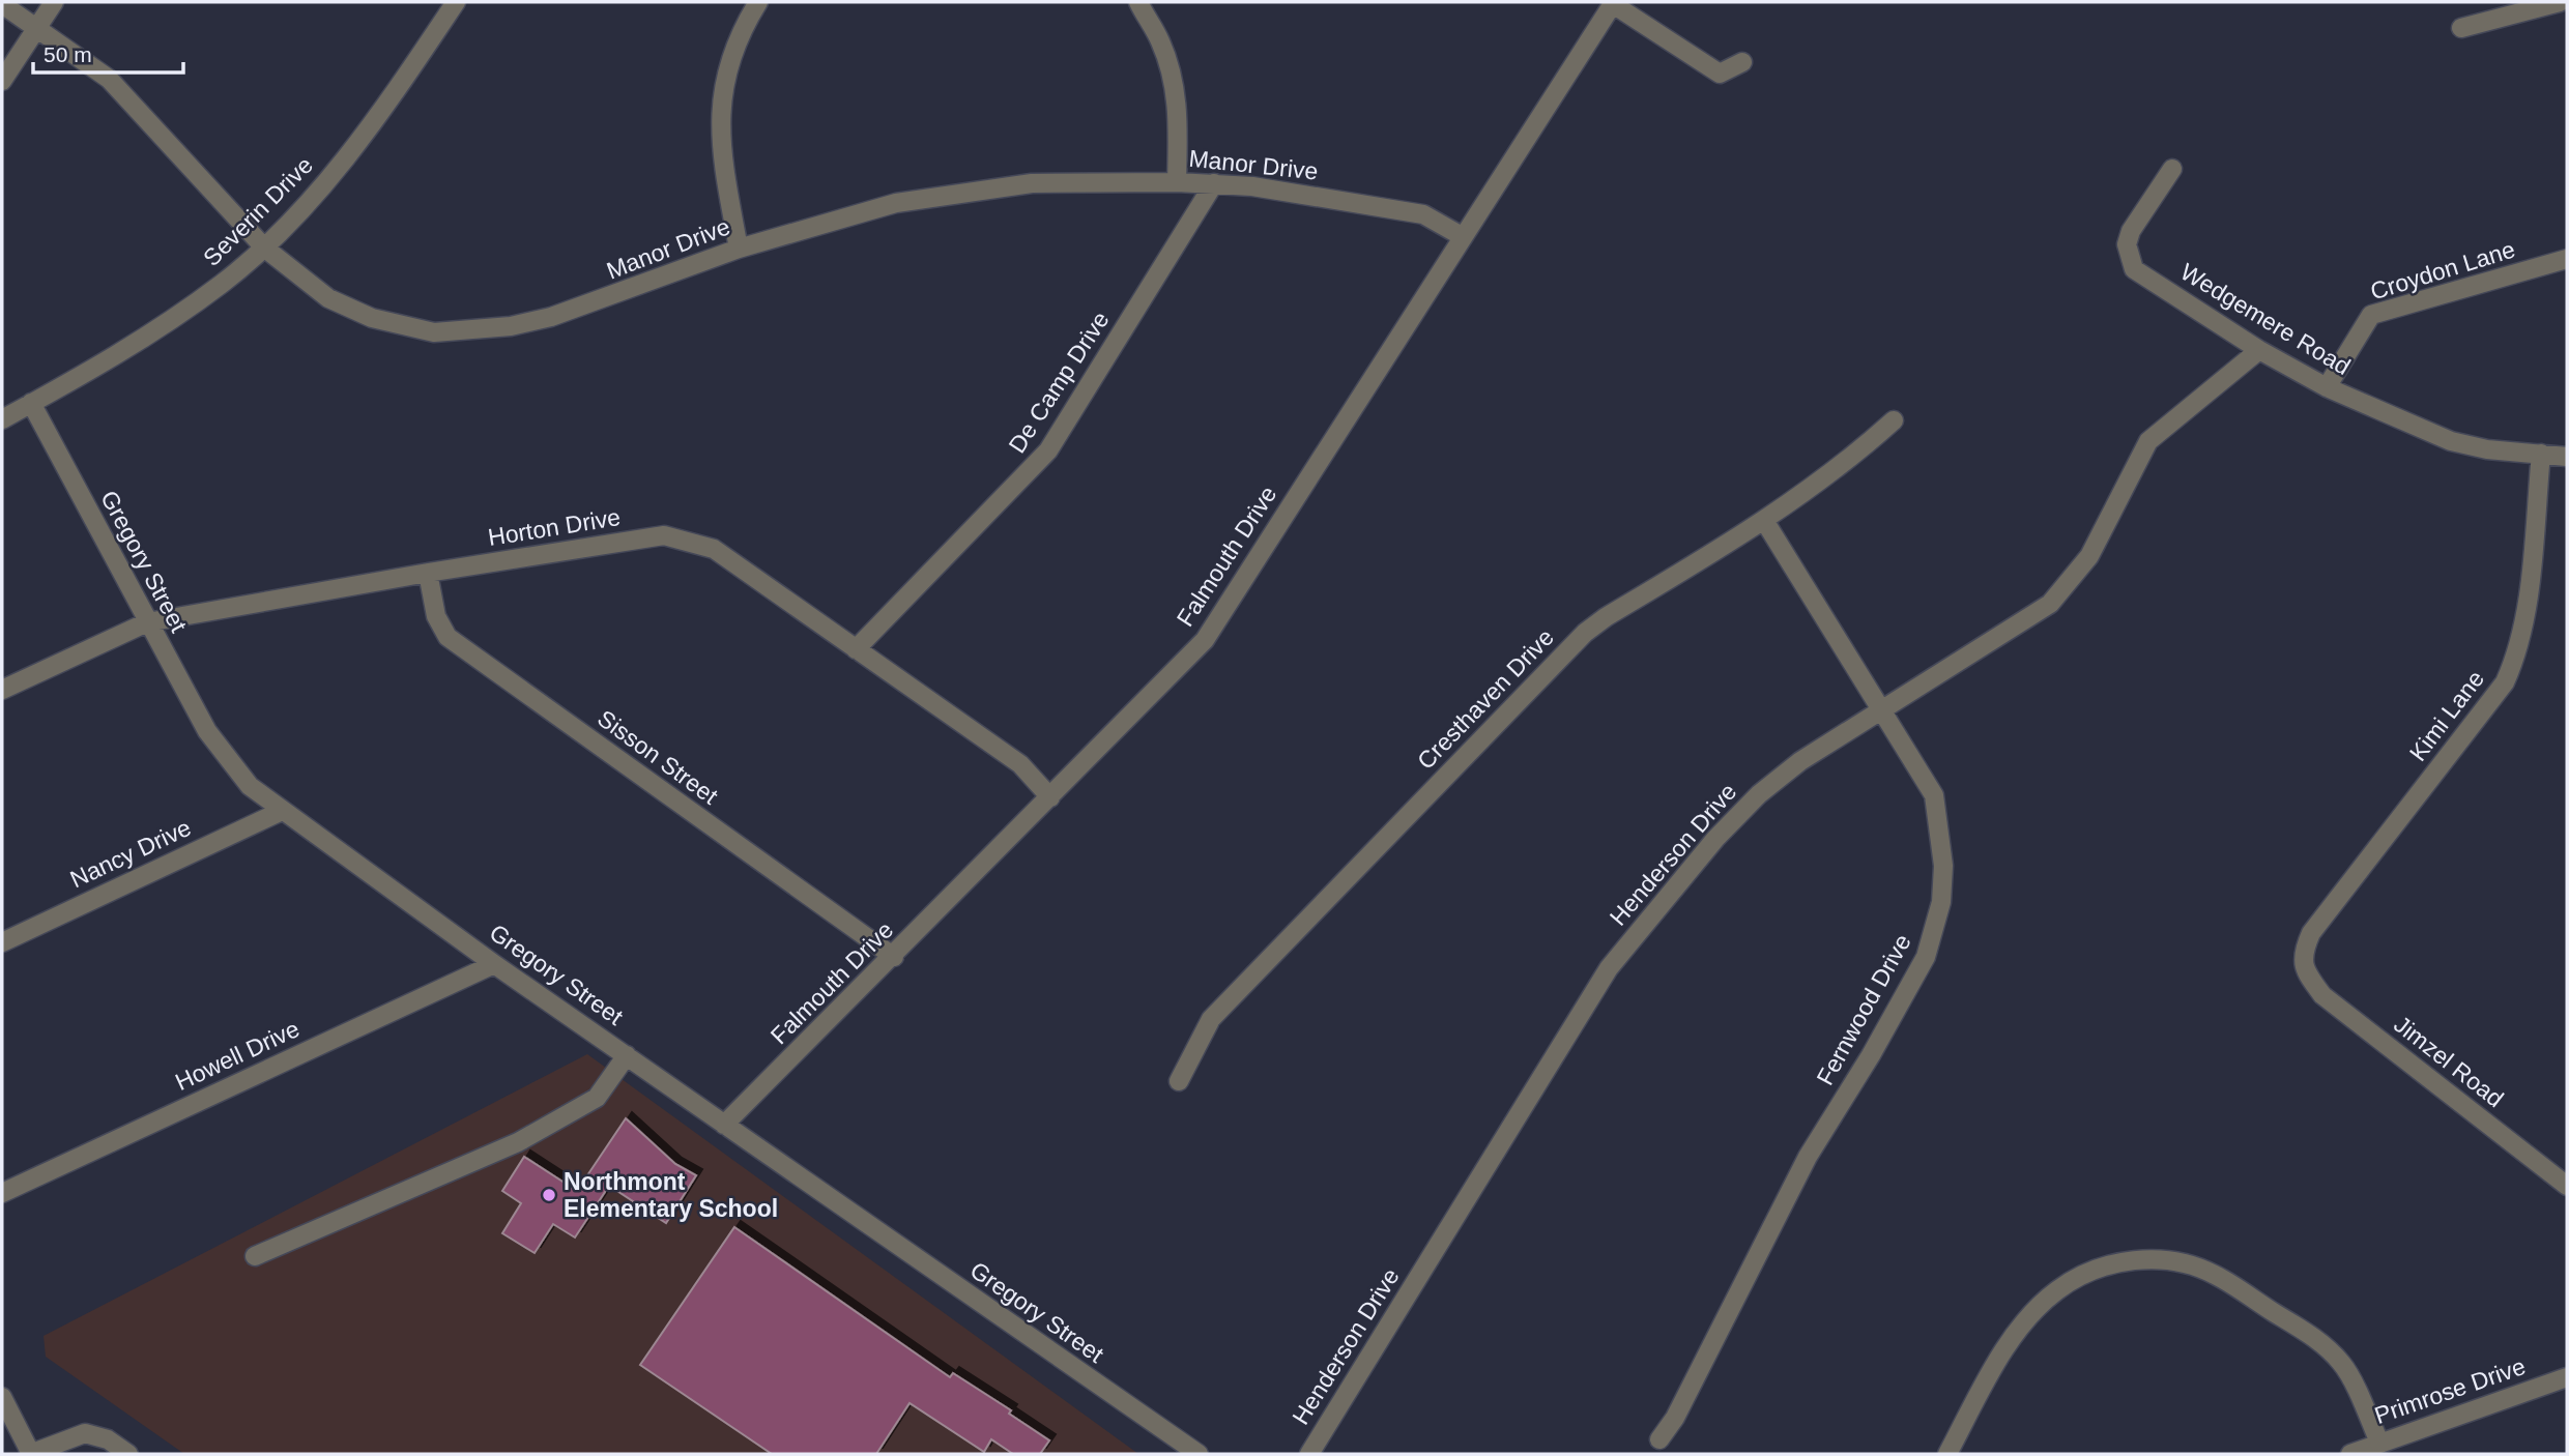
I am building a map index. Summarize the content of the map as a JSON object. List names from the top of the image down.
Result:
{
  "streets": {
    "street": [
      "Manor Drive",
      "Severin Drive",
      "Croydon Lane",
      "Wedgemere Road",
      "De Camp Drive",
      "Horton Drive",
      "Falmouth Drive",
      "Gregory Street",
      "Cresthaven Drive",
      "Kimi Lane",
      "Sisson Street",
      "Nancy Drive",
      "Henderson Drive",
      "Fernwood Drive",
      "Howell Drive",
      "Jimzel Road",
      "Primrose Drive"
    ]
  },
  "crossings": [
    ["Manor Drive", "Severin Drive"],
    ["Manor Drive", "De Camp Drive"],
    ["Manor Drive", "Falmouth Drive"],
    ["Severin Drive", "Gregory Street"],
    ["Croydon Lane", "Wedgemere Road"],
    ["Wedgemere Road", "Kimi Lane"],
    ["Wedgemere Road", "Henderson Drive"],
    ["De Camp Drive", "Horton Drive"],
    ["Horton Drive", "Falmouth Drive"],
    ["Horton Drive", "Gregory Street"],
    ["Horton Drive", "Sisson Street"],
    ["Falmouth Drive", "Gregory Street"],
    ["Falmouth Drive", "Sisson Street"],
    ["Gregory Street", "Nancy Drive"],
    ["Gregory Street", "Howell Drive"],
    ["Cresthaven Drive", "Fernwood Drive"],
    ["Kimi Lane", "Jimzel Road"],
    ["Henderson Drive", "Fernwood Drive"]
  ],
  "places": ["Northmont Elementary School"],
  "scale_bar": "50 m"
}
